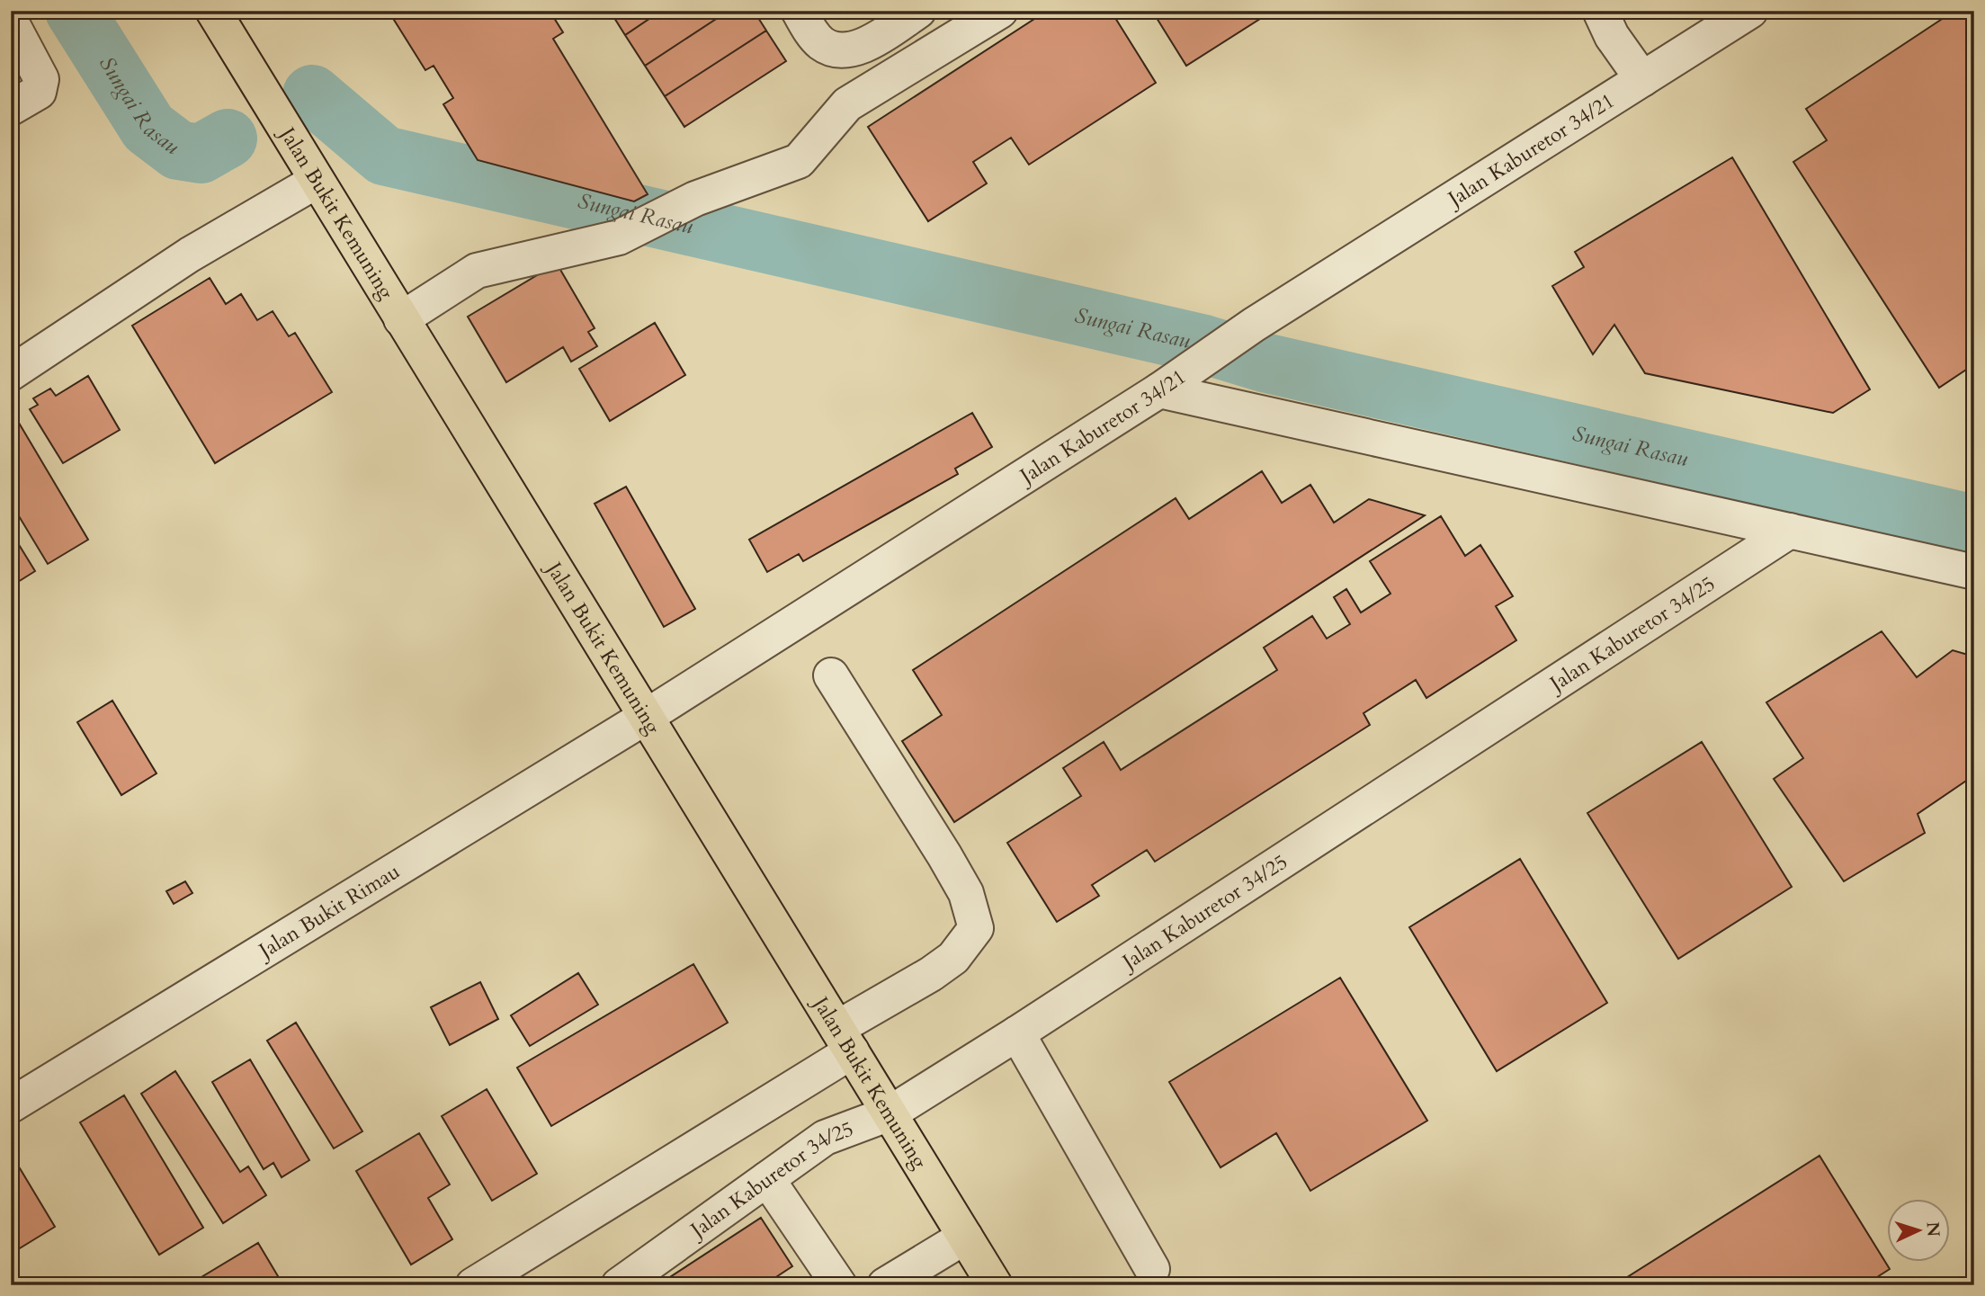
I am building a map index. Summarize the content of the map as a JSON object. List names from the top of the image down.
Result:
{
  "streets": {
    "main road": ["Jalan Bukit Kemuning"],
    "street": ["Jalan Kaburetor 34/21", "Jalan Kaburetor 34/25", "Jalan Bukit Rimau"]
  },
  "crossings": [
    ["Jalan Kaburetor 34/21", "Jalan Bukit Kemuning"],
    ["Jalan Kaburetor 34/21", "Jalan Bukit Rimau"],
    ["Jalan Bukit Kemuning", "Jalan Kaburetor 34/25"],
    ["Jalan Bukit Kemuning", "Jalan Bukit Rimau"]
  ],
  "water": ["Sungai Rasau"],
  "north": "right"
}
